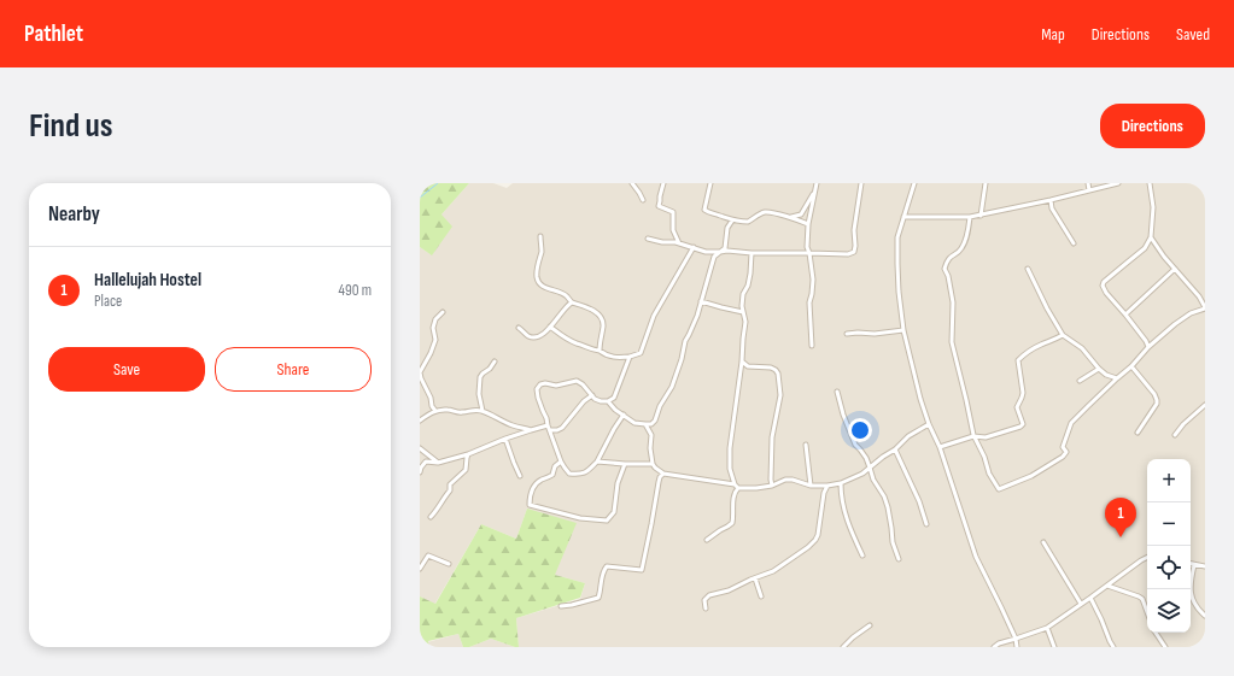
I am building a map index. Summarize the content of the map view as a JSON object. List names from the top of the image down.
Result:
{
  "page": {
    "header": "Pathlet",
    "nav": ["Map", "Directions", "Saved"],
    "buttons": [
      "Directions",
      ["Save", "Share"]
    ],
    "title": "Find us",
    "heading": "Nearby",
    "list": [
      {
        "mark": "1",
        "name": "Hallelujah Hostel",
        "note": "Place",
        "value": "490 m"
      }
    ],
    "map_buttons": ["+", "−"],
    "pins": "1"
  }
}
